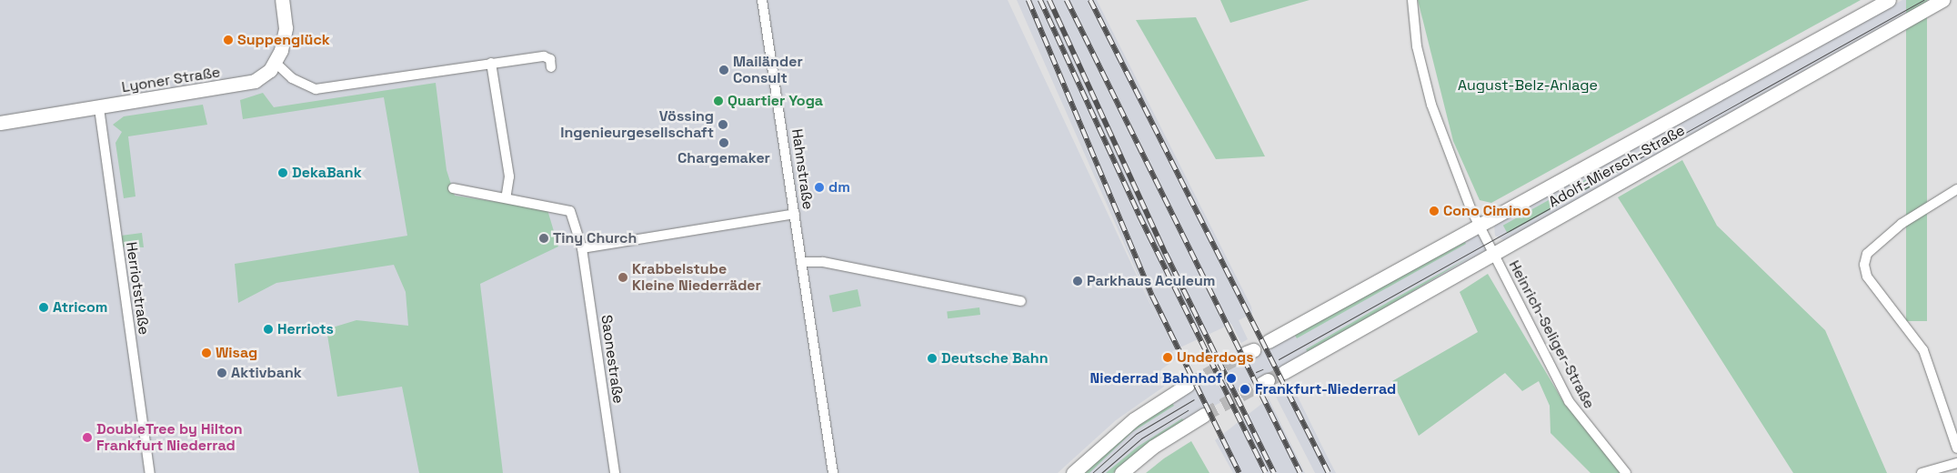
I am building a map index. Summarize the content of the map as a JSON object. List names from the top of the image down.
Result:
{
  "streets": {
    "main road": ["Lyoner Straße", "Adolf-Miersch-Straße"],
    "street": [
      "Hahnstraße",
      "Herriotstraße",
      "Heinrich-Seliger-Straße",
      "Saonestraße"
    ]
  },
  "crossings": [
    ["Lyoner Straße", "Herriotstraße"],
    ["Adolf-Miersch-Straße", "Heinrich-Seliger-Straße"]
  ],
  "parks": ["August-Belz-Anlage"],
  "places": [
    "Suppenglück",
    "Mailänder Consult",
    "Quartier Yoga",
    "Vössing Ingenieurgesellschaft",
    "Chargemaker",
    "DekaBank",
    "dm",
    "Cono Cimino",
    "Tiny Church",
    "Krabbelstube Kleine Niederräder",
    "Parkhaus Aculeum",
    "Atricom",
    "Herriots",
    "Wisag",
    "Underdogs",
    "Deutsche Bahn",
    "Aktivbank",
    "Niederrad Bahnhof",
    "Frankfurt-Niederrad",
    "DoubleTree by Hilton Frankfurt Niederrad"
  ]
}
